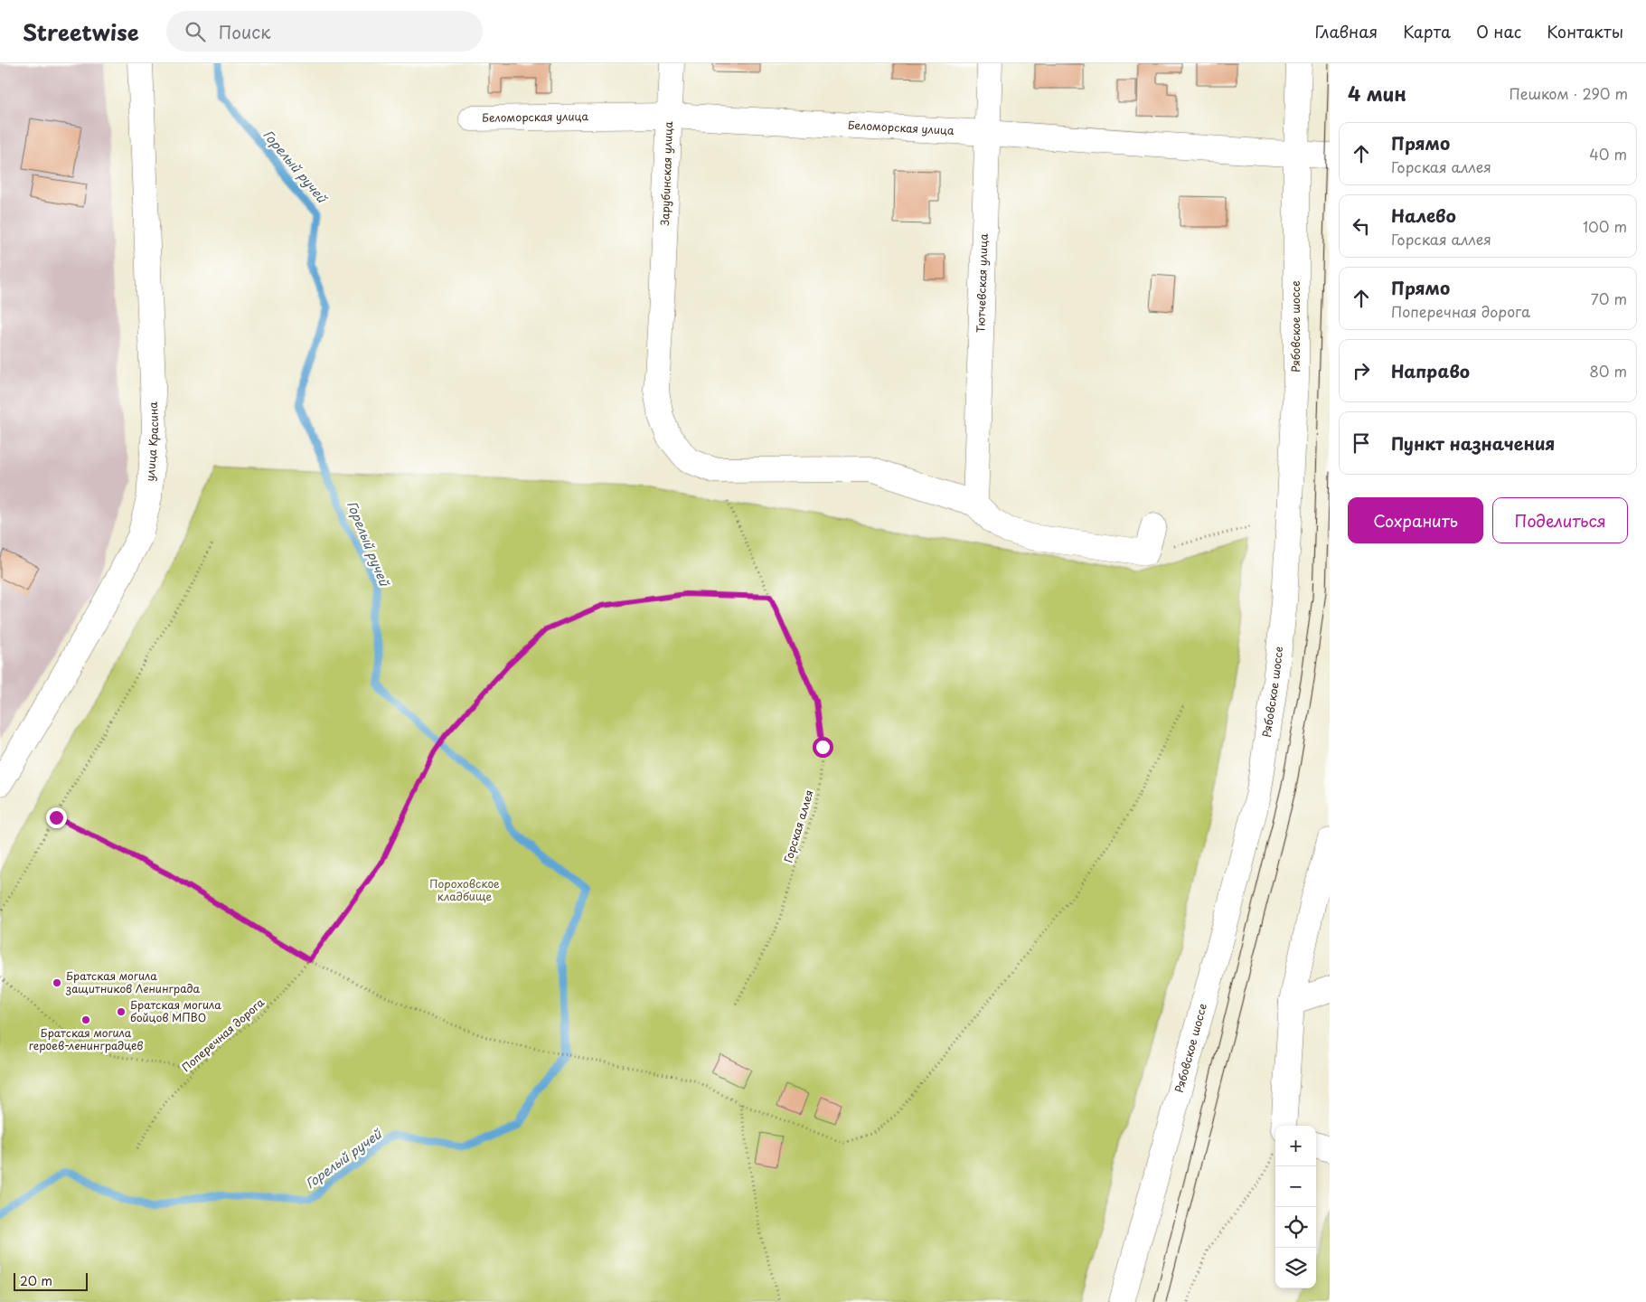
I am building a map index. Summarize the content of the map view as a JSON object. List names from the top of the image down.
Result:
{
  "streets": {
    "main road": [
      "Беломорская улица",
      "Зарубинская улица",
      "Тютчевская улица",
      "Рябовское шоссе",
      "улица Красина"
    ],
    "path": ["Горская аллея", "Поперечная дорога"]
  },
  "crossings": [
    ["Беломорская улица", "Зарубинская улица"],
    ["Беломорская улица", "Тютчевская улица"],
    ["Беломорская улица", "Рябовское шоссе"],
    ["Зарубинская улица", "Тютчевская улица"],
    ["Горская аллея", "Поперечная дорога"]
  ],
  "water": ["Горелый ручей"],
  "parks": ["Пороховское кладбище"],
  "places": ["Братская могила защитников Ленинграда", "Братская могила бойцов МПВО", "Братская могила героев-ленинградцев"],
  "scale_bar": "20 m",
  "page": {
    "header": "Streetwise",
    "search": "Поиск",
    "nav": [
      "Главная",
      "Карта",
      "О нас",
      "Контакты"
    ],
    "heading": ["4 мин", "Пешком · 290 m"],
    "list": [
      ["Прямо", "Горская аллея", "40 m"],
      ["Налево", "Горская аллея", "100 m"],
      ["Прямо", "Поперечная дорога", "70 m"],
      ["Направо", "80 m"],
      "Пункт назначения"
    ],
    "buttons": ["Сохранить", "Поделиться"],
    "map_buttons": ["+", "−"],
    "scale": "20 m"
  }
}
